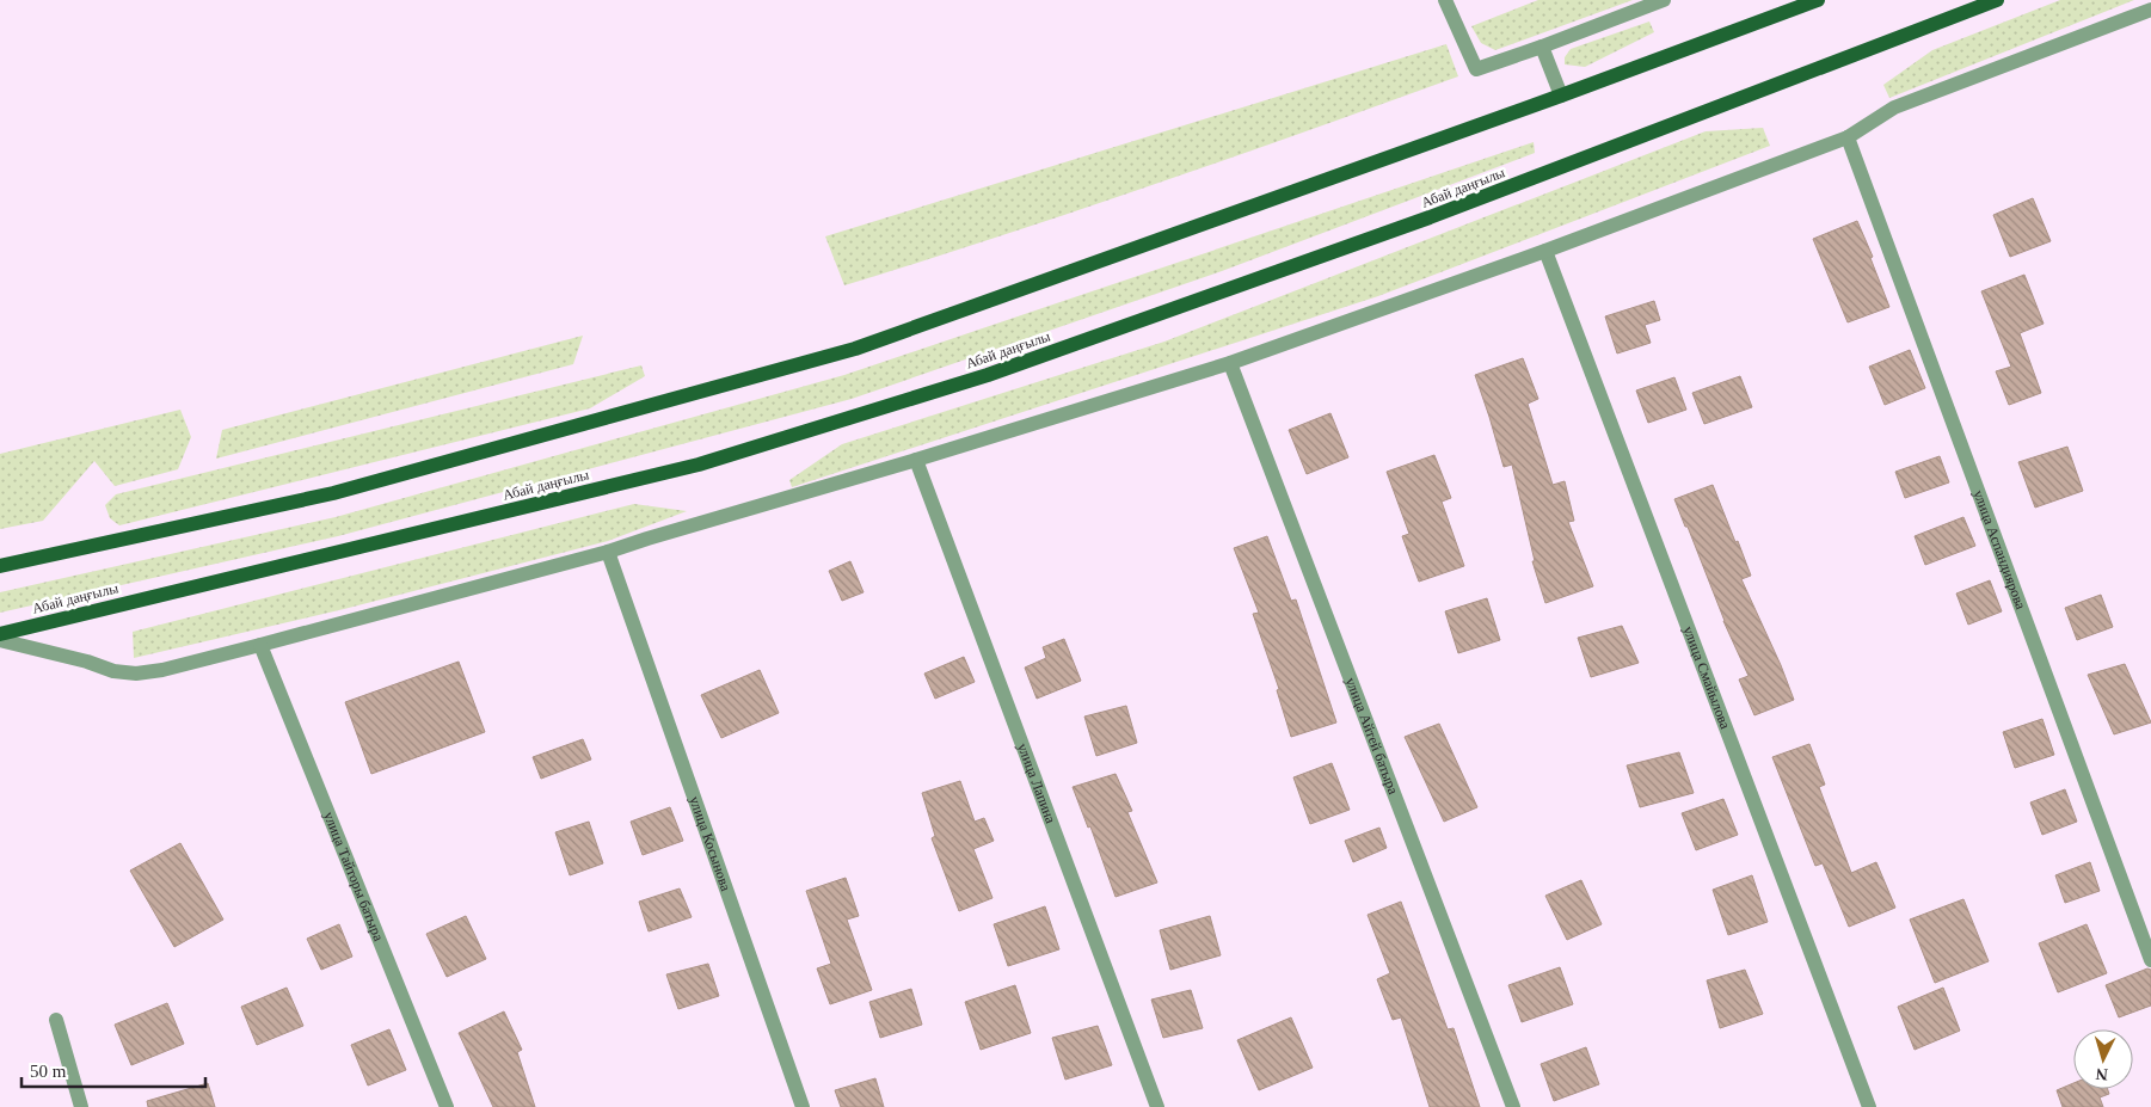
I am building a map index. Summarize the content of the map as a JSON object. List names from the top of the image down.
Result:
{
  "streets": {
    "main road": ["Абай даңғылы"],
    "street": [
      "улица Аспандиярова",
      "улица Смайылова",
      "улица Айтей батыра",
      "улица Лапина",
      "улица Косынова",
      "улица Тайторы батыра"
    ]
  },
  "scale_bar": "50 m",
  "north": "bottom"
}
